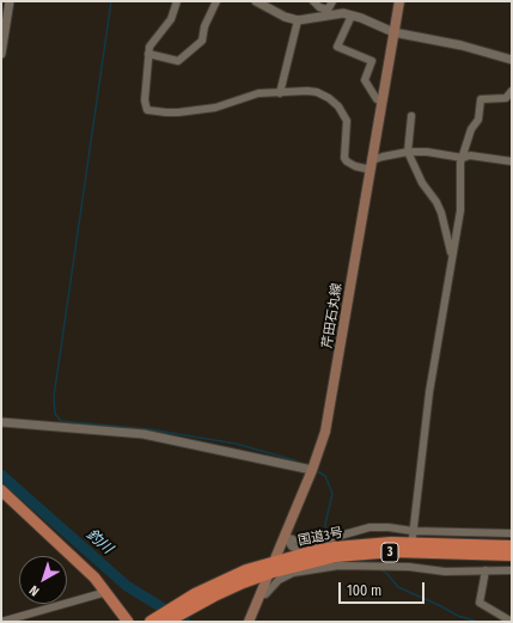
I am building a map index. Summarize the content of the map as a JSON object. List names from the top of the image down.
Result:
{
  "streets": {
    "highway": ["国道3号", "3"],
    "main road": ["芹田石丸線"]
  },
  "crossings": [
    ["芹田石丸線", "国道3号"]
  ],
  "water": ["釣川"],
  "scale_bar": "100 m",
  "north": "bottom left"
}
